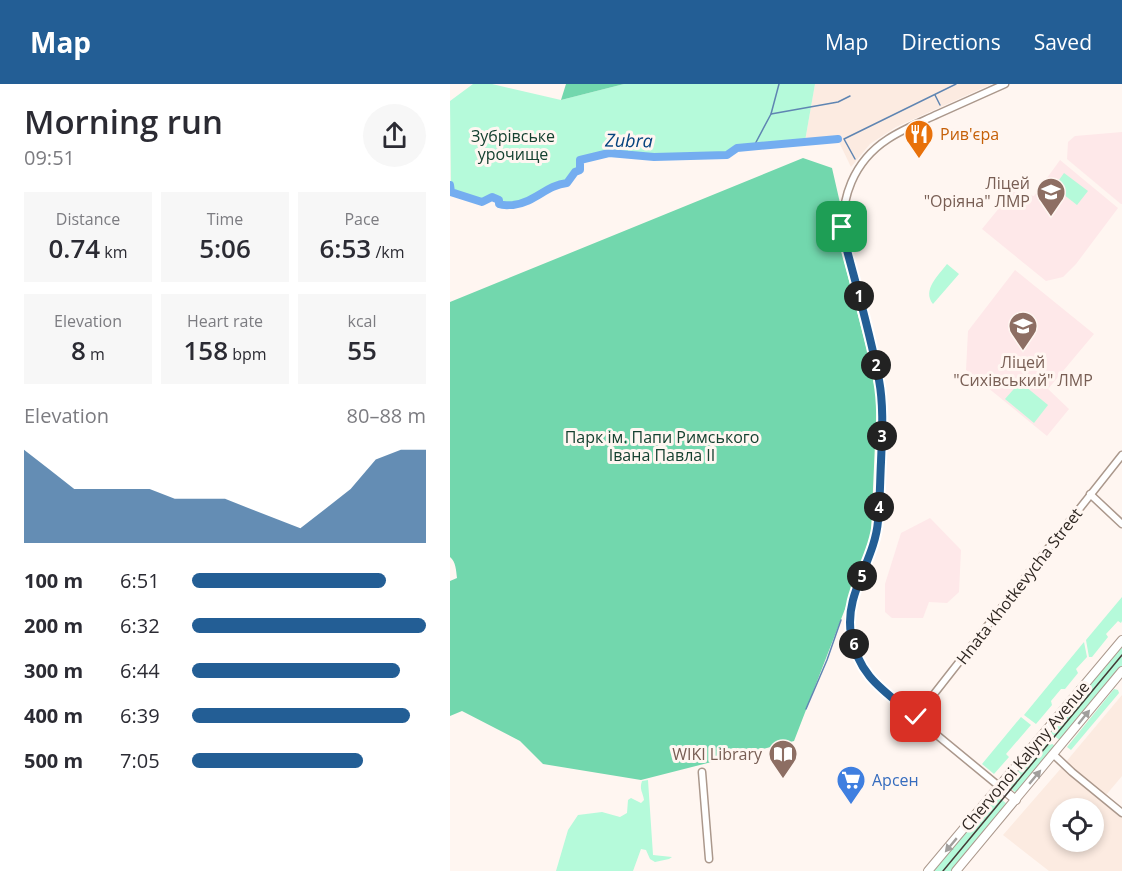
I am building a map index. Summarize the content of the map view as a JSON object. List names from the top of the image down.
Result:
{
  "streets": {
    "main road": ["Chervonoi Kalyny Avenue"],
    "street": ["Hnata Khotkevycha Street"]
  },
  "water": ["Zubra"],
  "parks": ["Зубрівське урочище", "Парк ім. Папи Римського Івана Павла ІІ"],
  "places": {
    "restaurant": ["Рив'єра"],
    "school or university": ["Ліцей \"Оріяна\" ЛМР", "Ліцей \"Сихівський\" ЛМР"],
    "library": ["WIKI Library"],
    "supermarket": ["Арсен"]
  },
  "page": {
    "header": "Map",
    "nav": ["Map", "Directions", "Saved"],
    "heading": ["Morning run", "09:51"],
    "stats": [
      ["Distance", "0.74 km"],
      ["Time", "5:06"],
      ["Pace", "6:53 /km"],
      ["Elevation", "8 m"],
      ["Heart rate", "158 bpm"],
      ["kcal", "55"]
    ],
    "pins": [
      "1",
      "2",
      "3",
      "4",
      "5",
      "6"
    ],
    "chart": ["Elevation", "80–88 m"],
    "list": [
      {
        "name": "100 m",
        "note": "6:51"
      },
      {
        "name": "200 m",
        "note": "6:32"
      },
      {
        "name": "300 m",
        "note": "6:44"
      },
      {
        "name": "400 m",
        "note": "6:39"
      },
      {
        "name": "500 m",
        "note": "7:05"
      }
    ]
  }
}
